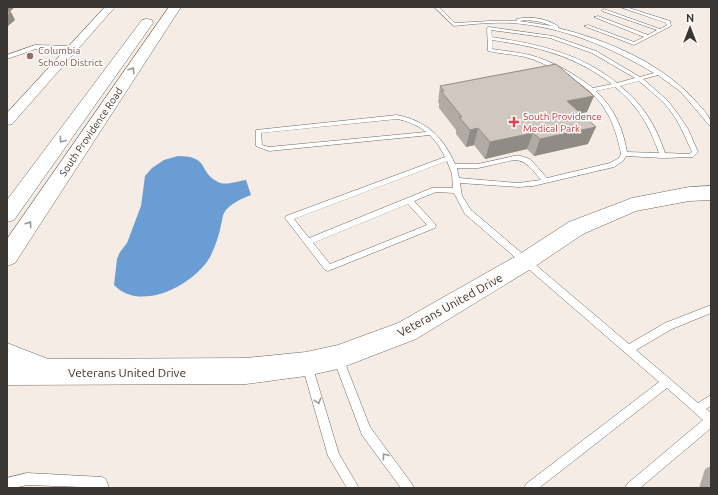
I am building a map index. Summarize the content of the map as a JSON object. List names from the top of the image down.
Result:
{
  "streets": {
    "main road": ["South Providence Road", "Veterans United Drive"]
  },
  "places": {
    "other": ["Columbia School District"],
    "health": ["South Providence Medical Park"]
  },
  "north": "top"
}
